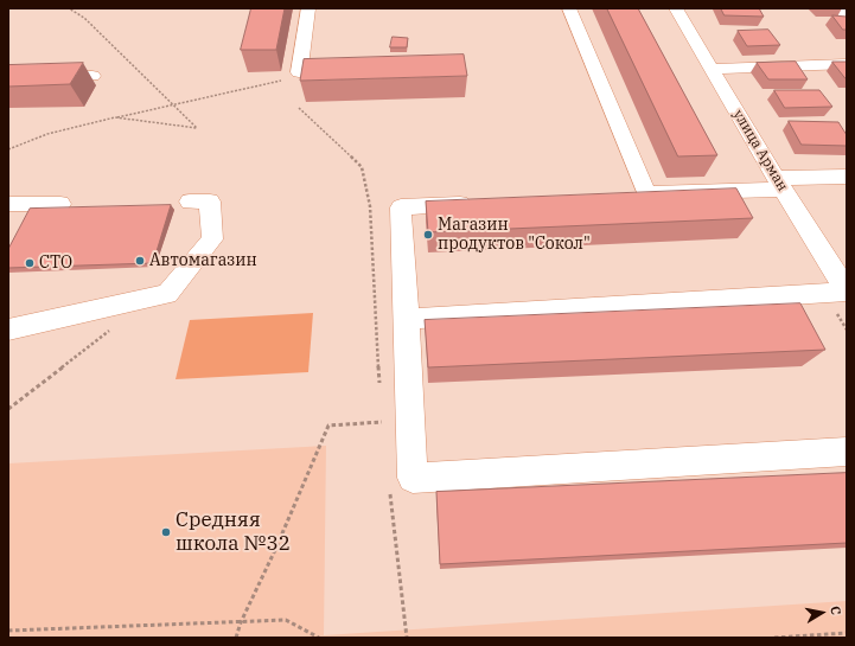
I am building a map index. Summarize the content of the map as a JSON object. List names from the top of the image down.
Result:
{
  "streets": {
    "street": ["улица Арман"]
  },
  "places": [
    "Магазин продуктов \"Сокол\"",
    "Автомагазин",
    "СТО",
    "Средняя школа №32"
  ],
  "north": "right"
}
